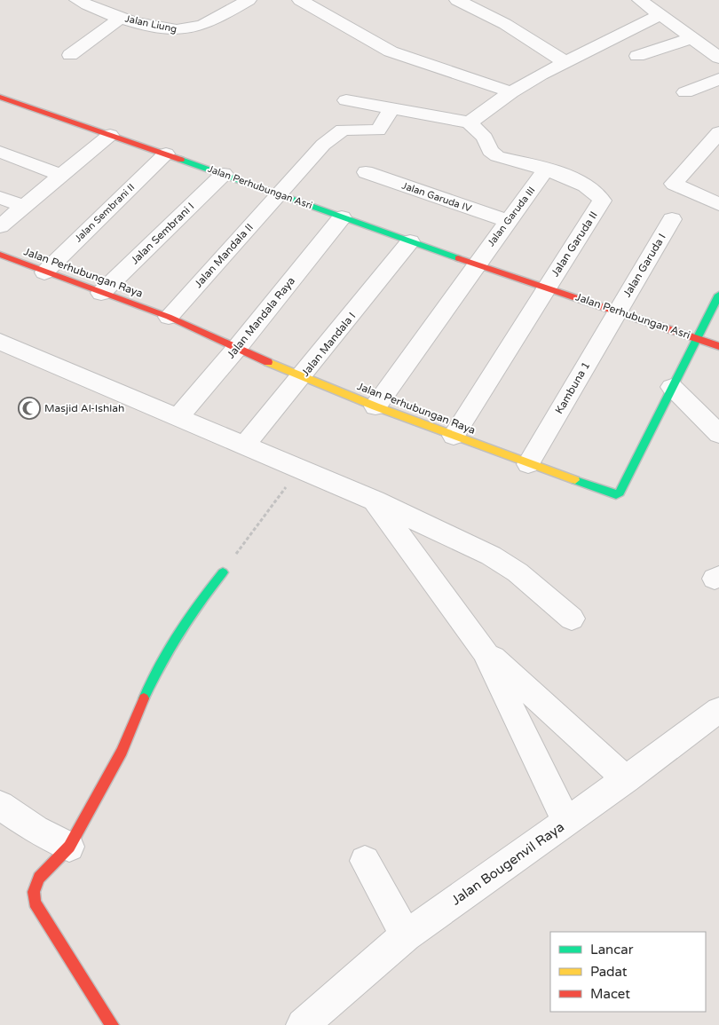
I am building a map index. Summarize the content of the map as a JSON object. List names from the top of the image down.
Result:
{
  "streets": {
    "street": [
      "Jalan Liung",
      "Jalan Perhubungan Asri",
      "Jalan Garuda IV",
      "Jalan Sembrani II",
      "Jalan Garuda III",
      "Jalan Sembrani I",
      "Jalan Garuda II",
      "Jalan Mandala II",
      "Jalan Garuda I",
      "Jalan Perhubungan Raya",
      "Jalan Mandala Raya",
      "Jalan Mandala I",
      "Kambuna 1",
      "Jalan Bougenvil Raya"
    ]
  },
  "crossings": [
    ["Jalan Perhubungan Asri", "Jalan Sembrani II"],
    ["Jalan Perhubungan Asri", "Jalan Garuda III"],
    ["Jalan Perhubungan Asri", "Jalan Sembrani I"],
    ["Jalan Perhubungan Asri", "Jalan Garuda II"],
    ["Jalan Perhubungan Asri", "Jalan Mandala II"],
    ["Jalan Perhubungan Asri", "Jalan Garuda I"],
    ["Jalan Perhubungan Asri", "Jalan Perhubungan Raya"],
    ["Jalan Perhubungan Asri", "Jalan Mandala Raya"],
    ["Jalan Perhubungan Asri", "Jalan Mandala I"],
    ["Jalan Perhubungan Asri", "Kambuna 1"],
    ["Jalan Garuda IV", "Jalan Garuda III"],
    ["Jalan Sembrani II", "Jalan Perhubungan Raya"],
    ["Jalan Garuda III", "Jalan Garuda II"],
    ["Jalan Garuda III", "Jalan Perhubungan Raya"],
    ["Jalan Sembrani I", "Jalan Perhubungan Raya"],
    ["Jalan Mandala II", "Jalan Perhubungan Raya"],
    ["Jalan Garuda I", "Kambuna 1"],
    ["Jalan Perhubungan Raya", "Jalan Mandala Raya"],
    ["Jalan Perhubungan Raya", "Jalan Mandala I"],
    ["Jalan Perhubungan Raya", "Kambuna 1"]
  ],
  "places": {
    "mosque": ["Masjid Al-Ishlah"]
  },
  "legend": ["Lancar", "Padat", "Macet"]
}
